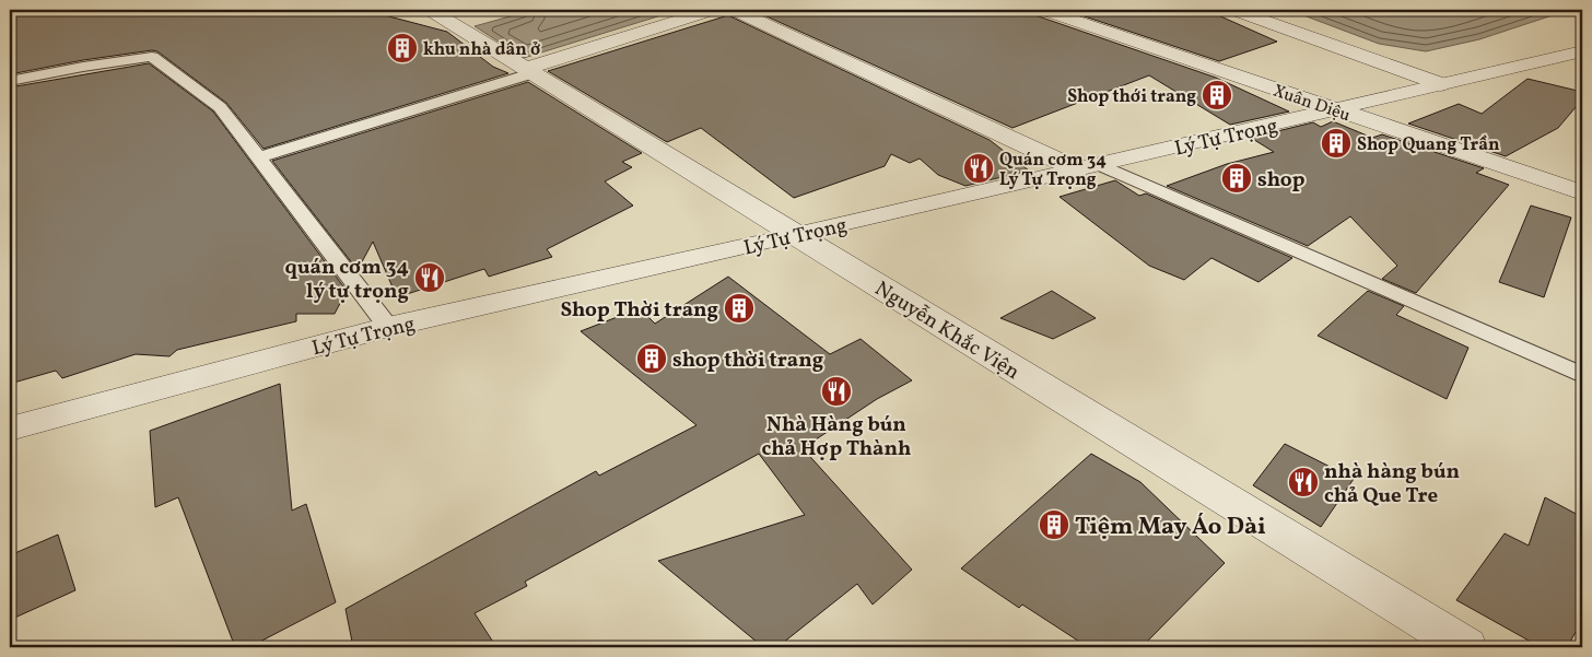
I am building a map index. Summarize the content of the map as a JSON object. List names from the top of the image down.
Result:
{
  "streets": {
    "street": ["Xuân Diệu", "Lý Tự Trọng", "Nguyễn Khắc Viện"]
  },
  "crossings": [
    ["Xuân Diệu", "Lý Tự Trọng"],
    ["Lý Tự Trọng", "Nguyễn Khắc Viện"]
  ],
  "places": {
    "building": [
      "khu nhà dân ở",
      "Shop thới trang",
      "Shop Quang Trần",
      "shop",
      "Shop Thời trang",
      "shop thời trang",
      "Tiệm May Áo Dài"
    ],
    "restaurant": [
      "Quán cơm 34 Lý Tự Trọng",
      "quán cơm 34 lý tự trọng",
      "Nhà Hàng bún chả Hợp Thành",
      "nhà hàng bún chả Que Tre"
    ]
  }
}
